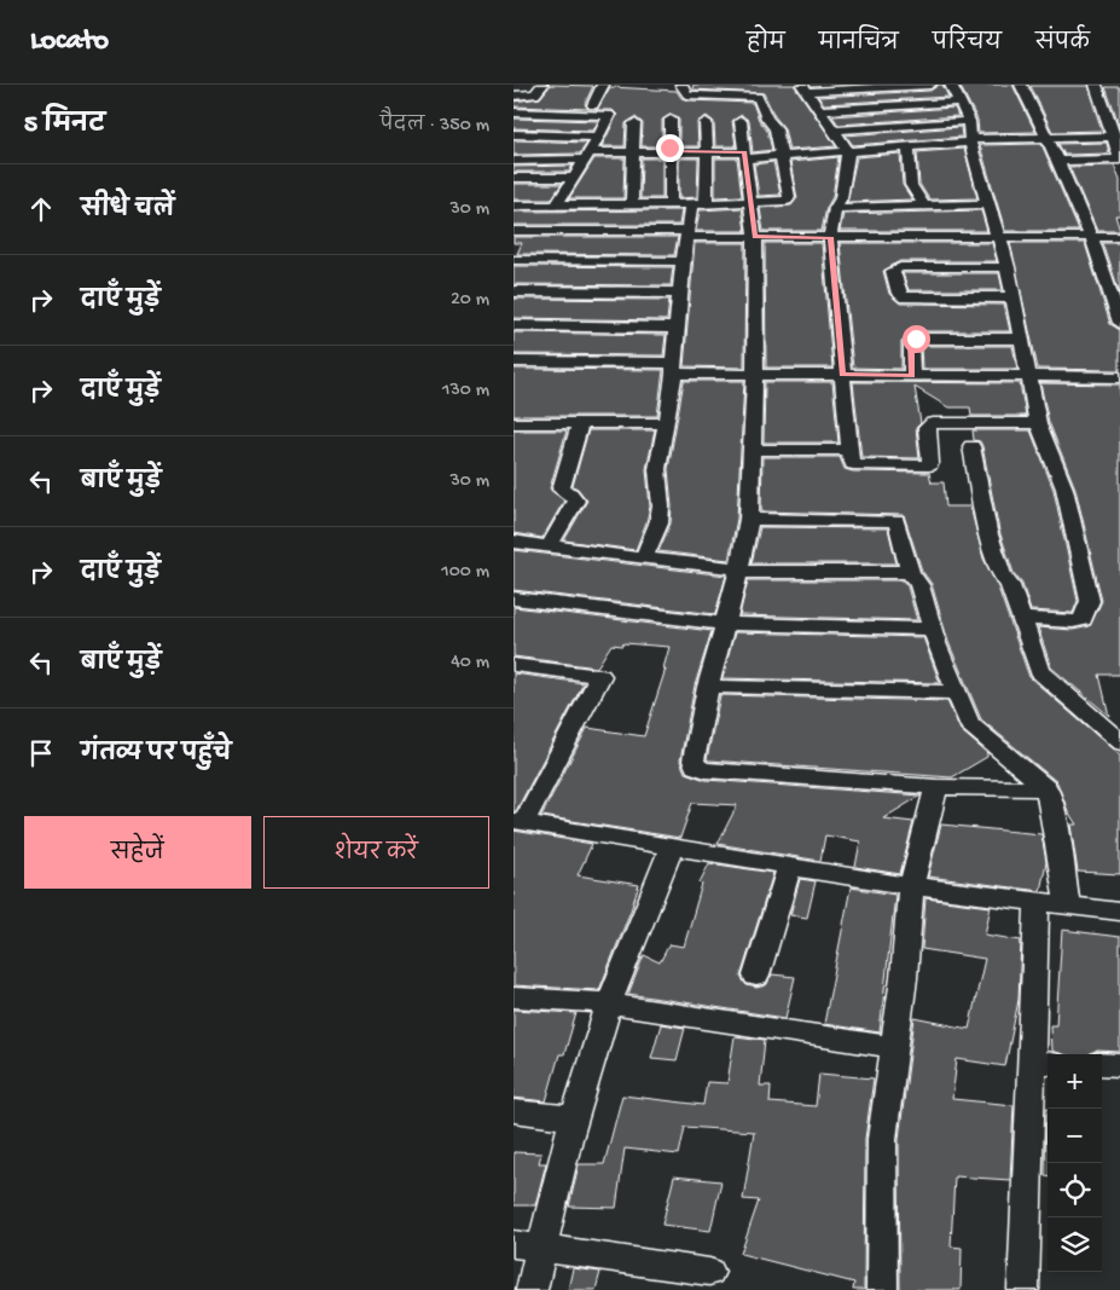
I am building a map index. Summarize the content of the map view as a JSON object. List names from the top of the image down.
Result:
{
  "page": {
    "header": "Locato",
    "nav": [
      "होम",
      "मानचित्र",
      "परिचय",
      "संपर्क"
    ],
    "heading": ["5 मिनट", "पैदल · 350 m"],
    "list": [
      ["सीधे चलें", "30 m"],
      ["दाएँ मुड़ें", "20 m"],
      ["दाएँ मुड़ें", "130 m"],
      ["बाएँ मुड़ें", "30 m"],
      ["दाएँ मुड़ें", "100 m"],
      ["बाएँ मुड़ें", "40 m"],
      "गंतव्य पर पहुँचे"
    ],
    "buttons": ["सहेजें", "शेयर करें"],
    "map_buttons": ["+", "−"]
  }
}
